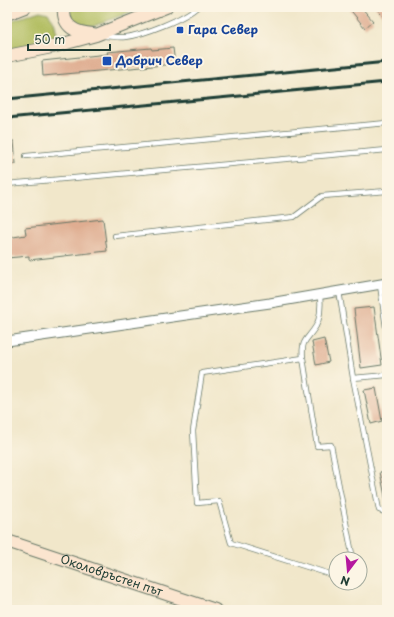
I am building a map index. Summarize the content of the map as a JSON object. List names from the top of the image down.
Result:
{
  "streets": {
    "main road": ["Околовръстен път"]
  },
  "places": {
    "transit": ["Гара Север", "Добрич Север"]
  },
  "scale_bar": "50 m",
  "north": "bottom"
}
